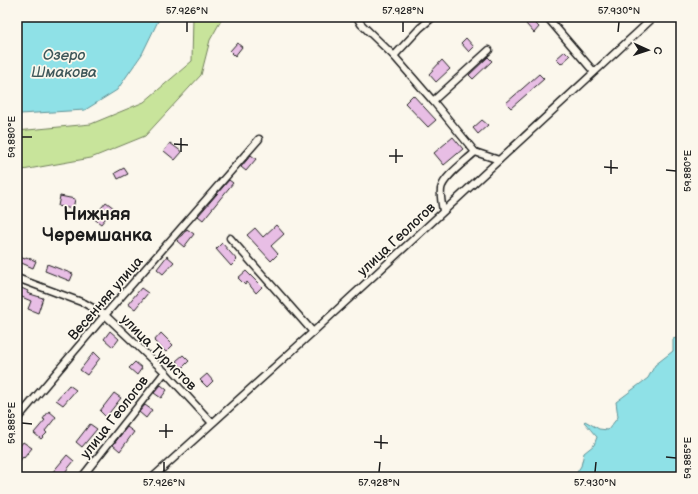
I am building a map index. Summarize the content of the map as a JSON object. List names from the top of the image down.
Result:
{
  "streets": {
    "street": ["улица Геологов", "Весенняя улица", "улица Туристов"]
  },
  "crossings": [
    ["улица Геологов", "улица Туристов"],
    ["Весенняя улица", "улица Туристов"]
  ],
  "districts": ["Нижняя Черемшанка"],
  "water": ["Озеро Шмакова"],
  "north": "right",
  "coordinates": [
    "57.926°N",
    "57.928°N",
    "57.930°N",
    "59.880°E",
    "59.885°E"
  ]
}
